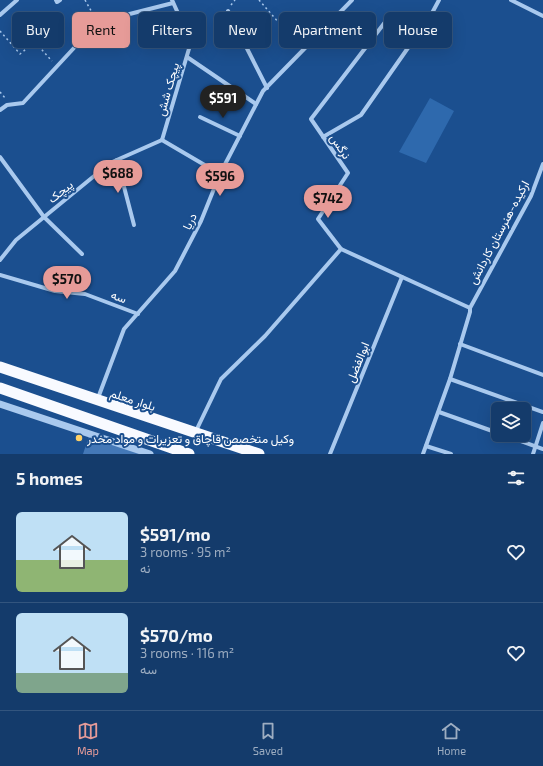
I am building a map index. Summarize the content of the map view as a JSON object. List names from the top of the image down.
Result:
{
  "streets": {
    "highway": ["بلوار معلم"],
    "street": [
      "پیچک شش",
      "نرگس",
      "پیچک",
      "دریا",
      "ارکیده-هنرستان کاردانش",
      "سه",
      "ابوالفضل"
    ]
  },
  "crossings": [
    ["پیچک شش", "پیچک"],
    ["دریا", "سه"],
    ["دریا", "بلوار معلم"]
  ],
  "places": ["وکیل متخصص قاچاق و تعزیرات و مواد مخدر"],
  "page": {
    "chip": [
      "Buy",
      "Rent",
      "Filters",
      "New",
      "Apartment",
      "House"
    ],
    "price": [
      "$591",
      "$688",
      "$596",
      "$742",
      "$570"
    ],
    "heading": "5 homes",
    "list": [
      {
        "name": "$591/mo",
        "note": "3 rooms · 95 m² · نه"
      },
      {
        "name": "$570/mo",
        "note": "3 rooms · 116 m² · سه"
      }
    ],
    "tabs": ["Map", "Saved", "Home"]
  }
}
